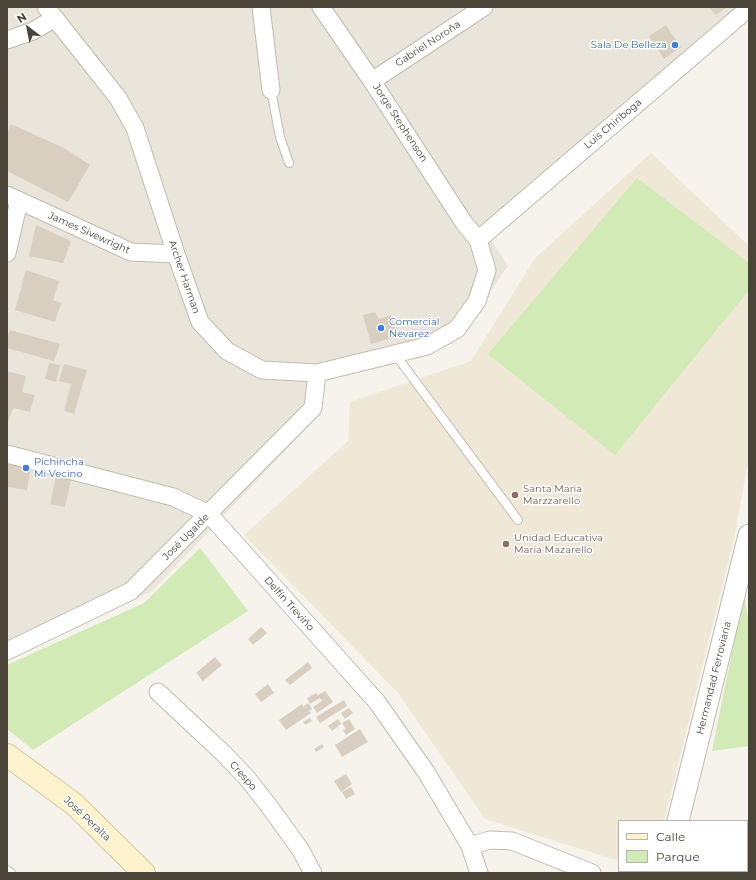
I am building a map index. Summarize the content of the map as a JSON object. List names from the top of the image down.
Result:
{
  "streets": {
    "main road": ["José Peralta"],
    "street": [
      "Gabriel Noroña",
      "Jorge Stephenson",
      "Luis Chiriboga",
      "James Sivewright",
      "Archer Harman",
      "José Ugalde",
      "Delfín Treviño",
      "Hermandad Ferroviaria",
      "Crespo"
    ]
  },
  "crossings": [
    ["Gabriel Noroña", "Jorge Stephenson"],
    ["Jorge Stephenson", "Luis Chiriboga"],
    ["Jorge Stephenson", "Archer Harman"],
    ["Luis Chiriboga", "Archer Harman"],
    ["James Sivewright", "Archer Harman"],
    ["Archer Harman", "José Ugalde"],
    ["José Ugalde", "Delfín Treviño"]
  ],
  "places": [
    "Sala De Belleza",
    "Comercial Nevarez",
    "Pichincha Mi Vecino",
    "Santa Maria Marzzarello",
    "Unidad Educativa Maria Mazarello"
  ],
  "legend": ["Calle", "Parque"],
  "north": "top left"
}
